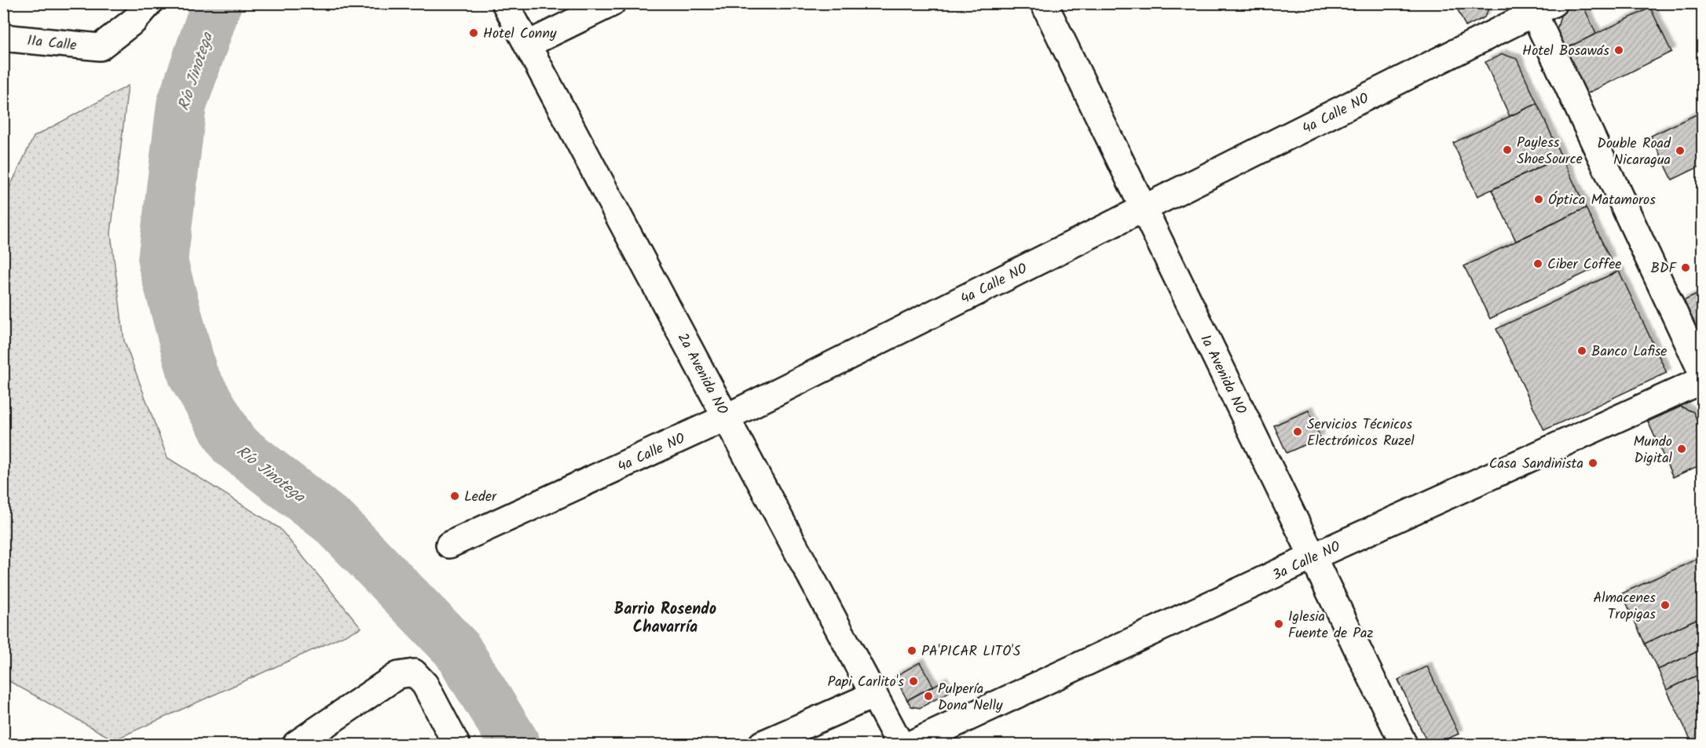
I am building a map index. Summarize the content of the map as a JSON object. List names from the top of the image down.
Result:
{
  "streets": {
    "street": [
      "11a Calle",
      "4a Calle NO",
      "2a Avenida NO",
      "1a Avenida NO",
      "3a Calle NO"
    ]
  },
  "crossings": [
    ["4a Calle NO", "2a Avenida NO"],
    ["4a Calle NO", "1a Avenida NO"],
    ["1a Avenida NO", "3a Calle NO"]
  ],
  "districts": ["Barrio Rosendo Chavarría"],
  "water": ["Río Jinotega"],
  "places": [
    "Hotel Conny",
    "Hotel Bosawás",
    "Payless ShoeSource",
    "Double Road Nicaragua",
    "Óptica Matamoros",
    "Ciber Coffee",
    "BDF",
    "Banco Lafise",
    "Servicios Técnicos Electrónicos Ruzel",
    "Mundo Digital",
    "Casa Sandinista",
    "Leder",
    "Almacenes Tropigas",
    "Iglesia Fuente de Paz",
    "PA'PICAR LITO'S",
    "Papi Carlito's",
    "Pulpería Dona Nelly"
  ]
}
